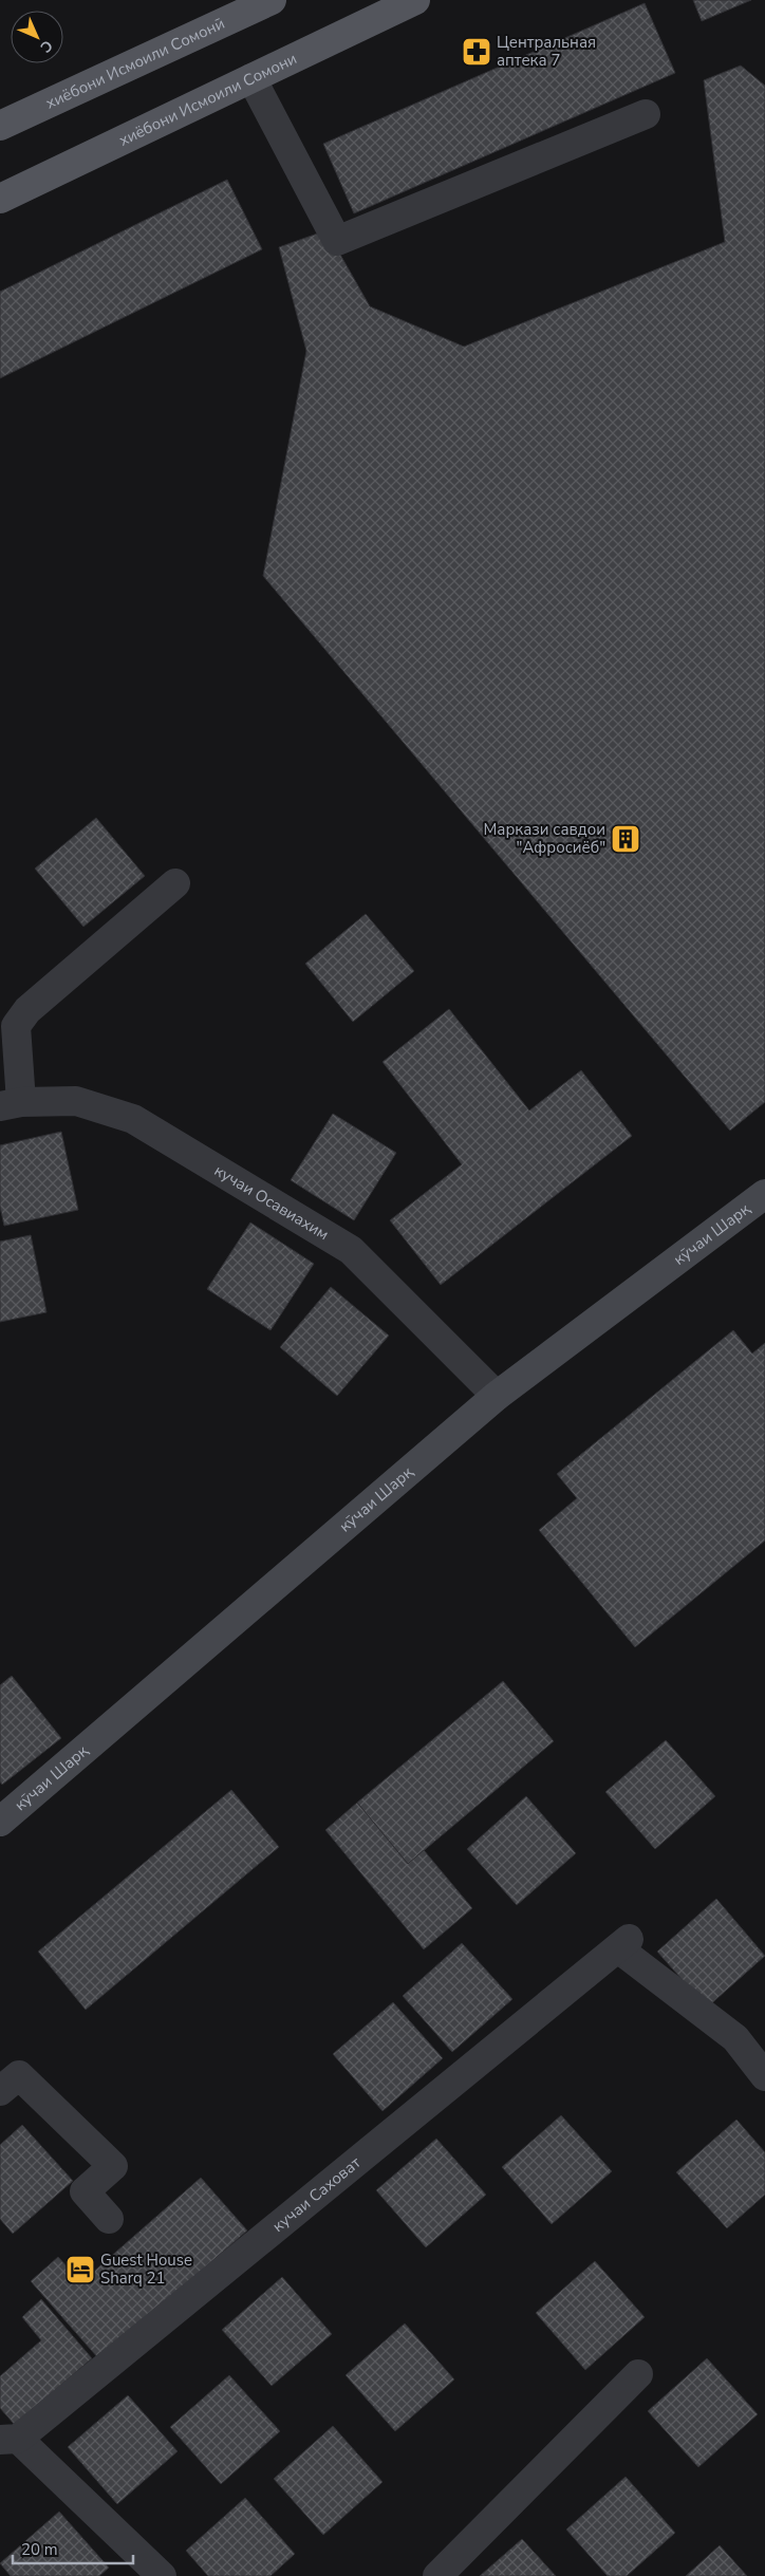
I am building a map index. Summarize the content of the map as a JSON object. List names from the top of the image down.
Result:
{
  "streets": {
    "main road": ["хиёбони Исмоили Сомонӣ", "хиёбони Исмоили Сомони", "кӯчаи Шарқ"],
    "street": ["кучаи Осавиахим", "кучаи Саховат"]
  },
  "crossings": [
    ["кучаи Осавиахим", "кӯчаи Шарқ"]
  ],
  "places": {
    "pharmacy": ["Центральная аптека 7"],
    "building": ["Маркази савдои \"Афросиёб\""],
    "hotel": ["Guest House Sharq 21"]
  },
  "scale_bar": "20 m",
  "north": "bottom right"
}
